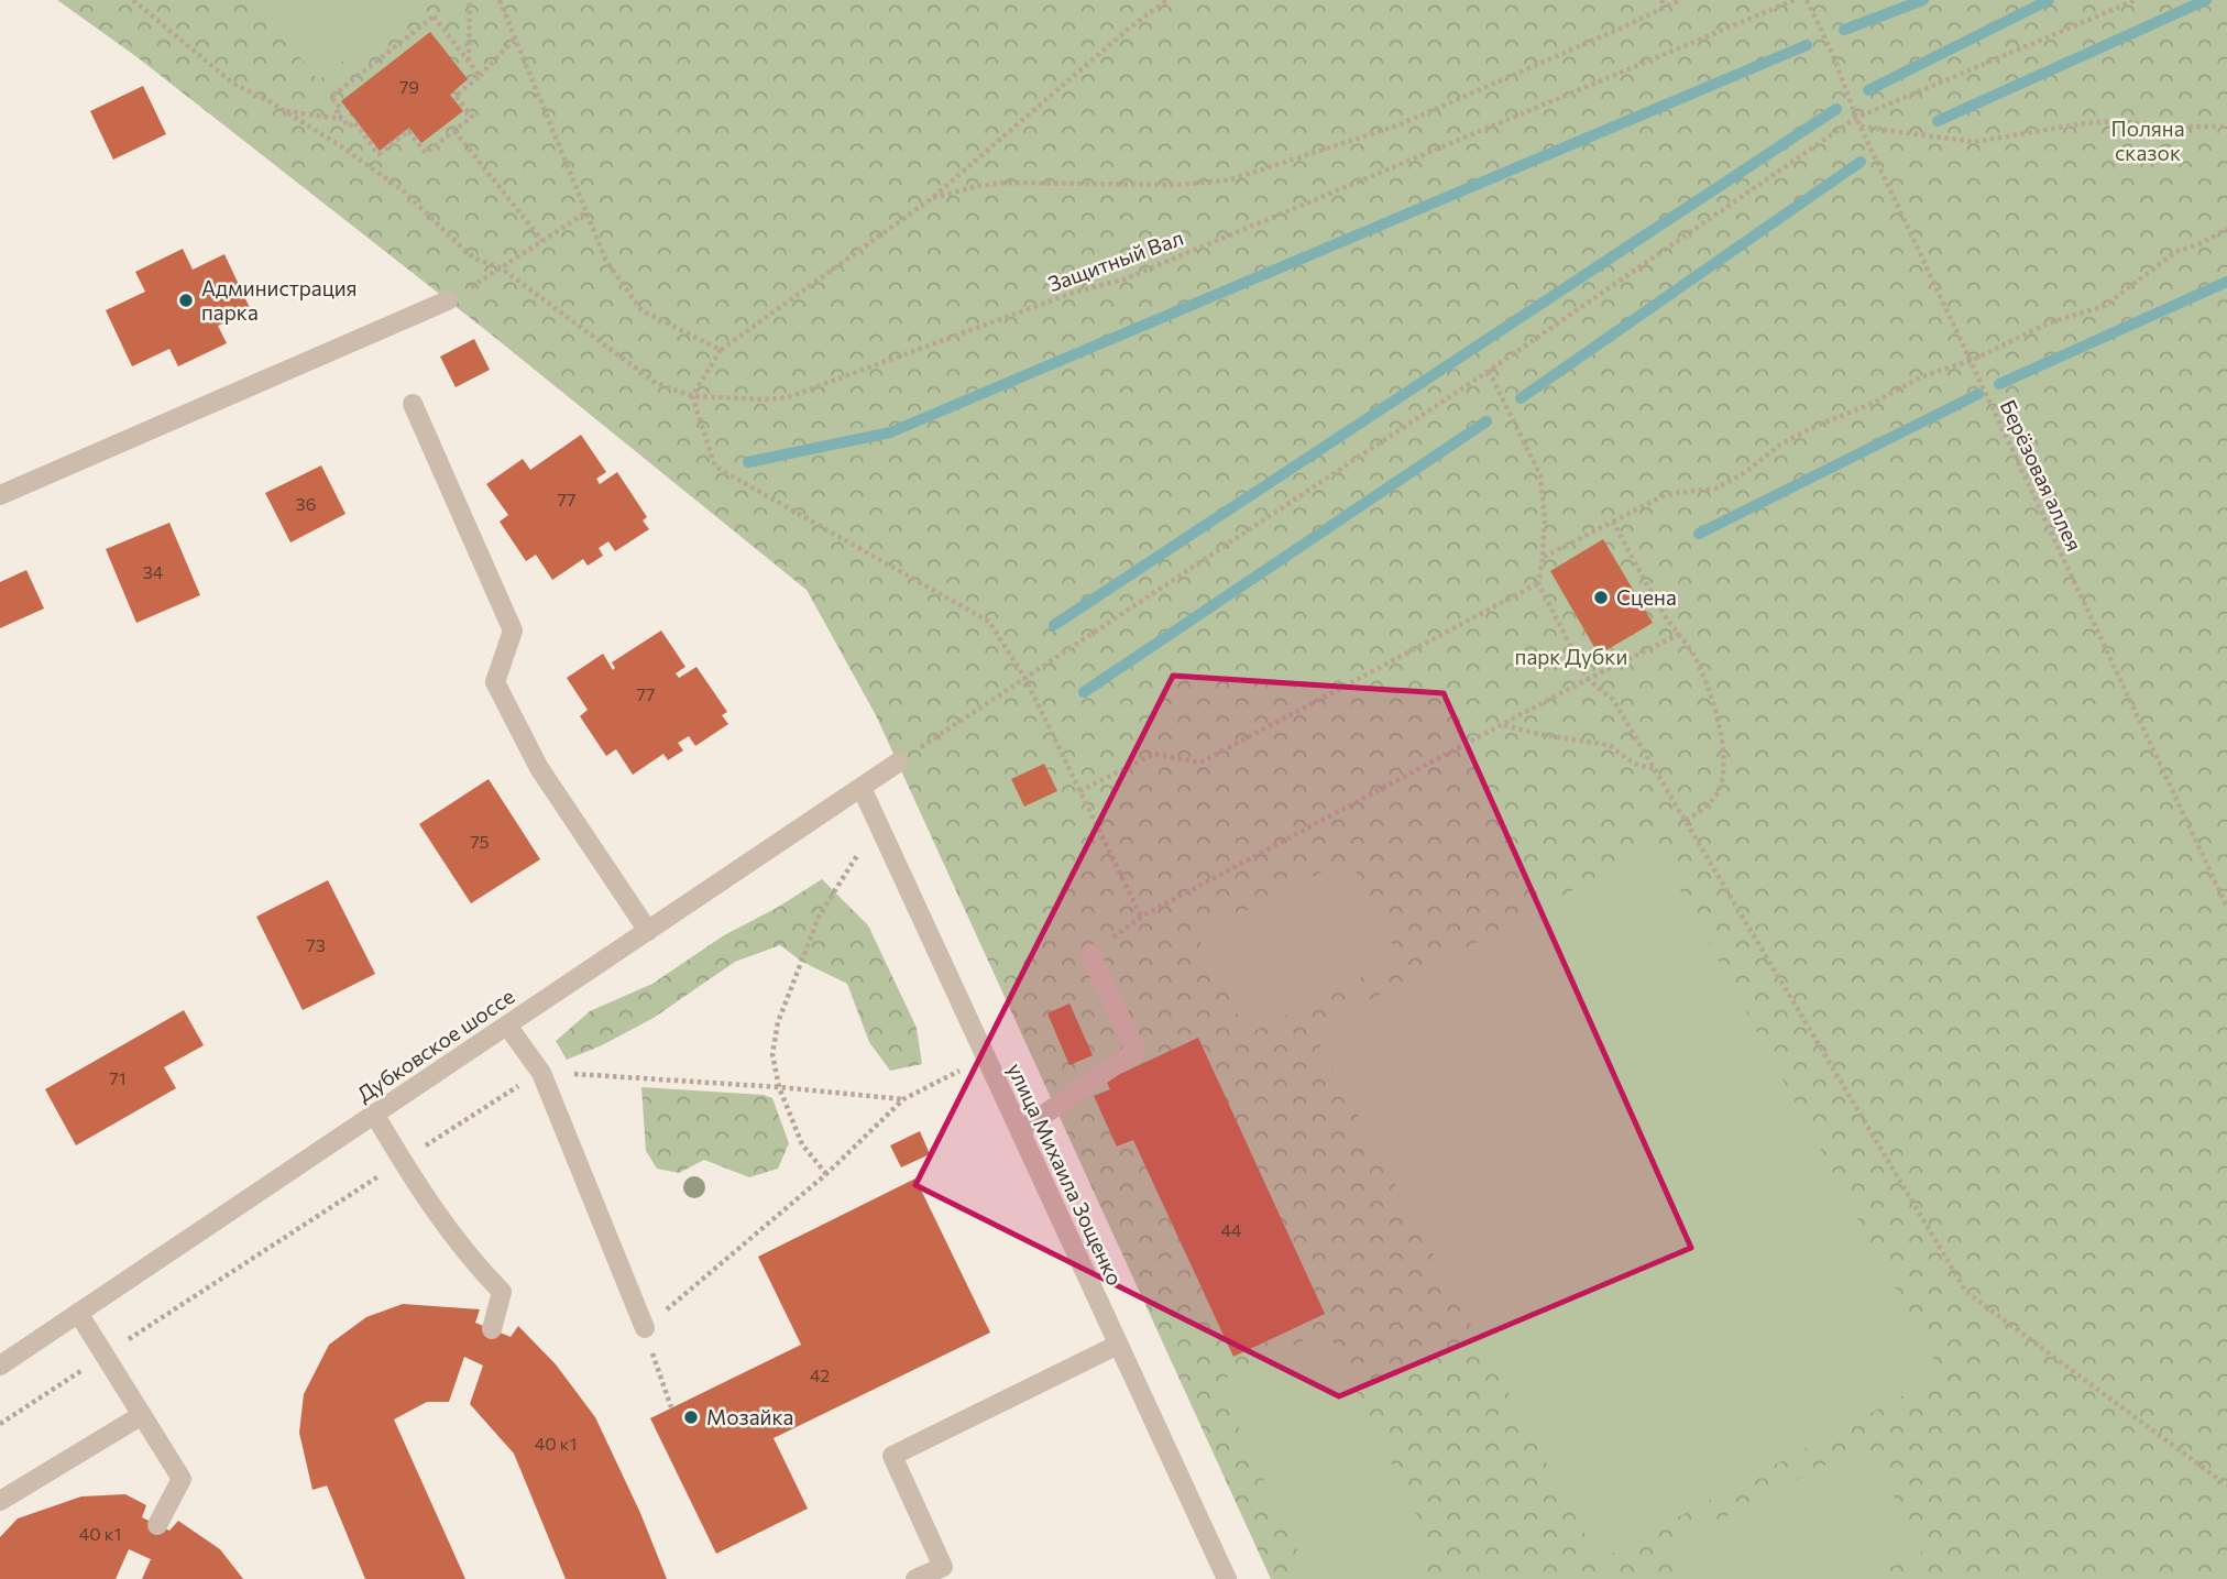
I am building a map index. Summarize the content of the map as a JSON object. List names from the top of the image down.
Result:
{
  "streets": {
    "street": ["Дубковское шоссе", "улица Михаила Зощенко"],
    "path": ["Защитный Вал", "Берёзовая аллея"]
  },
  "crossings": [
    ["Дубковское шоссе", "улица Михаила Зощенко"]
  ],
  "parks": ["Поляна сказок", "парк Дубки"],
  "places": ["Администрация парка", "Сцена", "Мозайка"],
  "house_numbers": [
    "79",
    "77",
    "36",
    "34",
    "77",
    "75",
    "73",
    "71",
    "44",
    "42",
    "40 к1",
    "40 к1"
  ]
}
